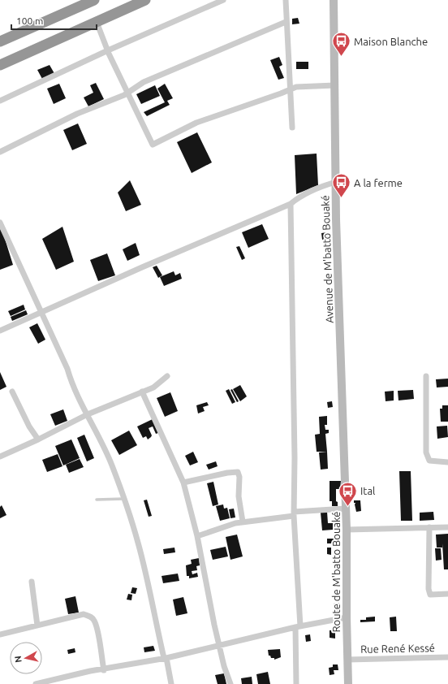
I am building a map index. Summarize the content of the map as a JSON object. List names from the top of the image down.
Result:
{
  "streets": {
    "street": ["Avenue de M'batto Bouaké", "Route de M'batto Bouaké", "Rue René Kessé"]
  },
  "crossings": [
    ["Avenue de M'batto Bouaké", "Route de M'batto Bouaké"],
    ["Route de M'batto Bouaké", "Rue René Kessé"]
  ],
  "places": {
    "bus stop": ["Maison Blanche", "A la ferme", "Ital"]
  },
  "scale_bar": "100 m",
  "north": "left"
}
